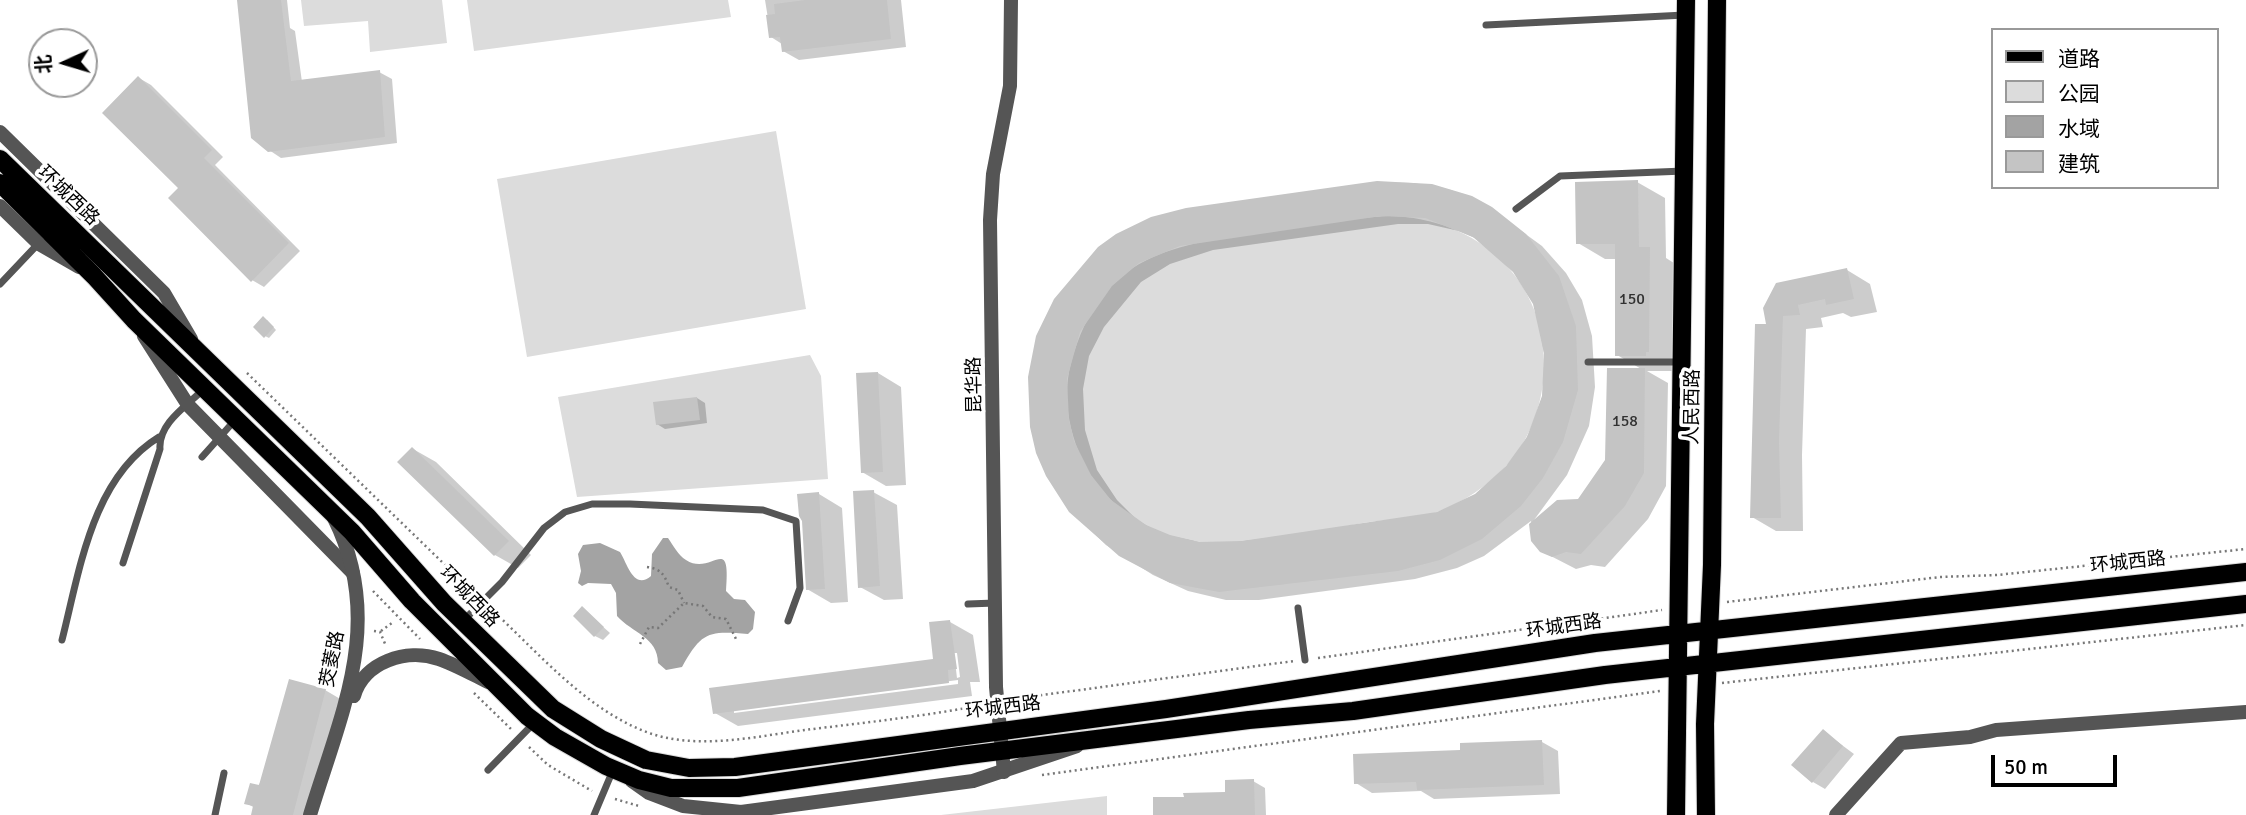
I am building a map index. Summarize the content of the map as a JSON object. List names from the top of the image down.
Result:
{
  "streets": {
    "main road": ["环城西路", "人民西路"],
    "street": ["昆华路", "茭菱路"]
  },
  "crossings": [
    ["环城西路", "昆华路"],
    ["环城西路", "人民西路"],
    ["环城西路", "茭菱路"]
  ],
  "house_numbers": ["150", "158"],
  "legend": [
    "道路",
    "公园",
    "水域",
    "建筑"
  ],
  "scale_bar": "50 m",
  "north": "left"
}
